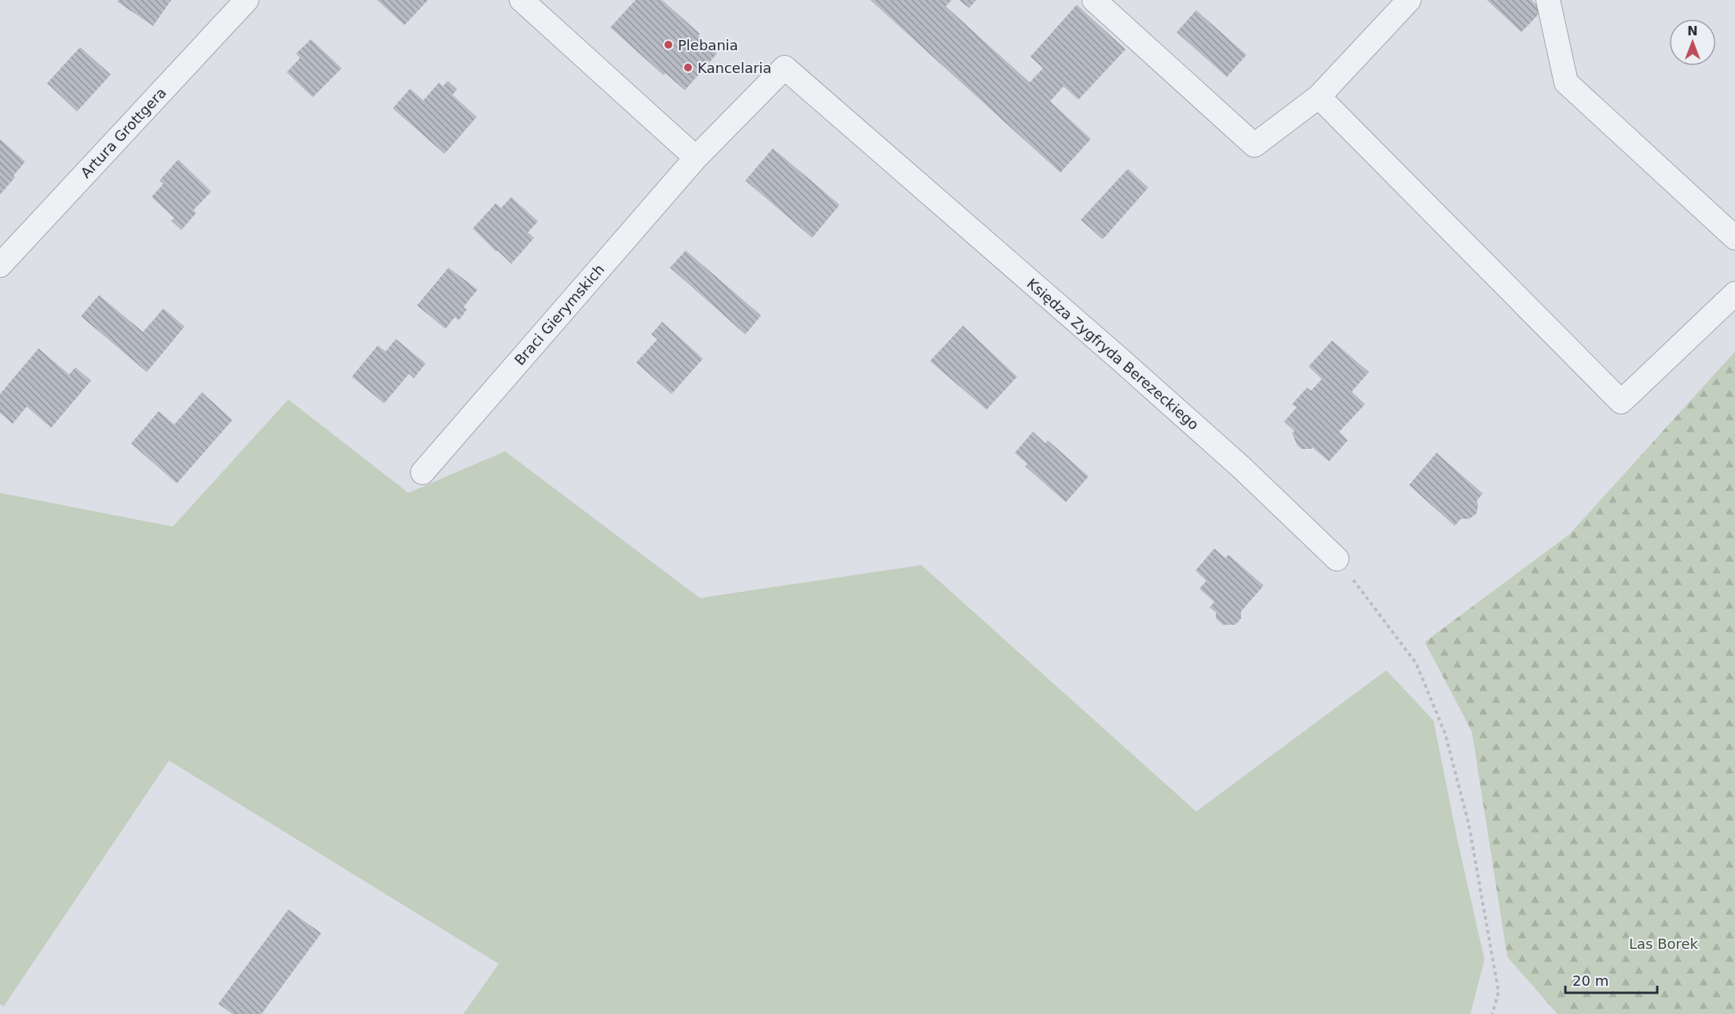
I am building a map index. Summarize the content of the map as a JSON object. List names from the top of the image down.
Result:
{
  "streets": {
    "street": ["Artura Grottgera", "Braci Gierymskich", "Księdza Zygfryda Berezeckiego"]
  },
  "crossings": [
    ["Braci Gierymskich", "Księdza Zygfryda Berezeckiego"]
  ],
  "parks": ["Las Borek"],
  "places": ["Plebania", "Kancelaria"],
  "scale_bar": "20 m",
  "north": "top"
}
